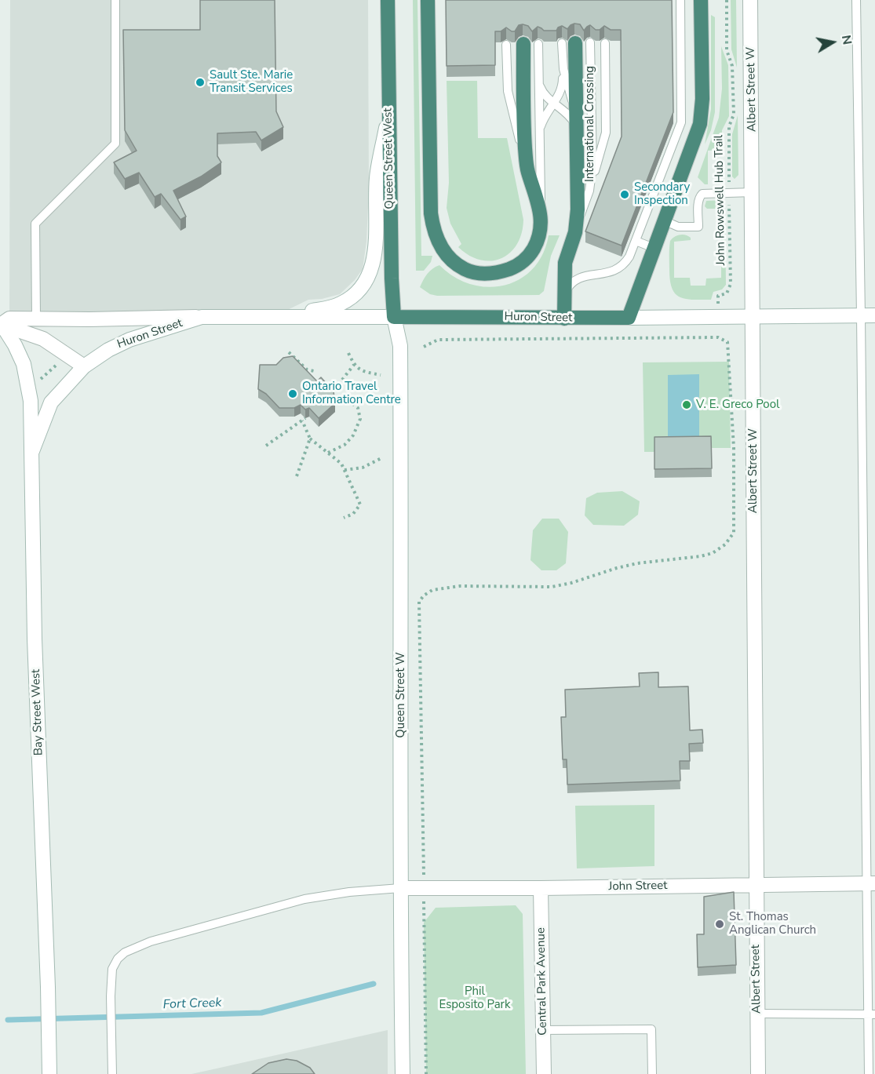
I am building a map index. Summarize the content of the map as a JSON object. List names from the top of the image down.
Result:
{
  "streets": {
    "highway": ["International Crossing", "Queen Street West", "Huron Street"],
    "main road": [
      "Albert Street W",
      "Queen Street W",
      "Bay Street West",
      "John Street",
      "Albert Street",
      "Central Park Avenue"
    ],
    "path": ["John Rowswell Hub Trail"]
  },
  "crossings": [
    ["Albert Street W", "Huron Street"],
    ["Albert Street W", "John Street"],
    ["Albert Street W", "Albert Street"],
    ["International Crossing", "Huron Street"],
    ["Queen Street West", "Huron Street"],
    ["Queen Street West", "Queen Street W"],
    ["John Rowswell Hub Trail", "Huron Street"],
    ["Huron Street", "Queen Street W"],
    ["Huron Street", "Bay Street West"],
    ["Queen Street W", "John Street"],
    ["John Street", "Albert Street"],
    ["John Street", "Central Park Avenue"]
  ],
  "water": ["Fort Creek"],
  "parks": ["Phil Esposito Park"],
  "places": [
    "Sault Ste. Marie Transit Services",
    "Secondary Inspection",
    "Ontario Travel Information Centre",
    "V. E. Greco Pool",
    "St. Thomas Anglican Church"
  ],
  "north": "right"
}
